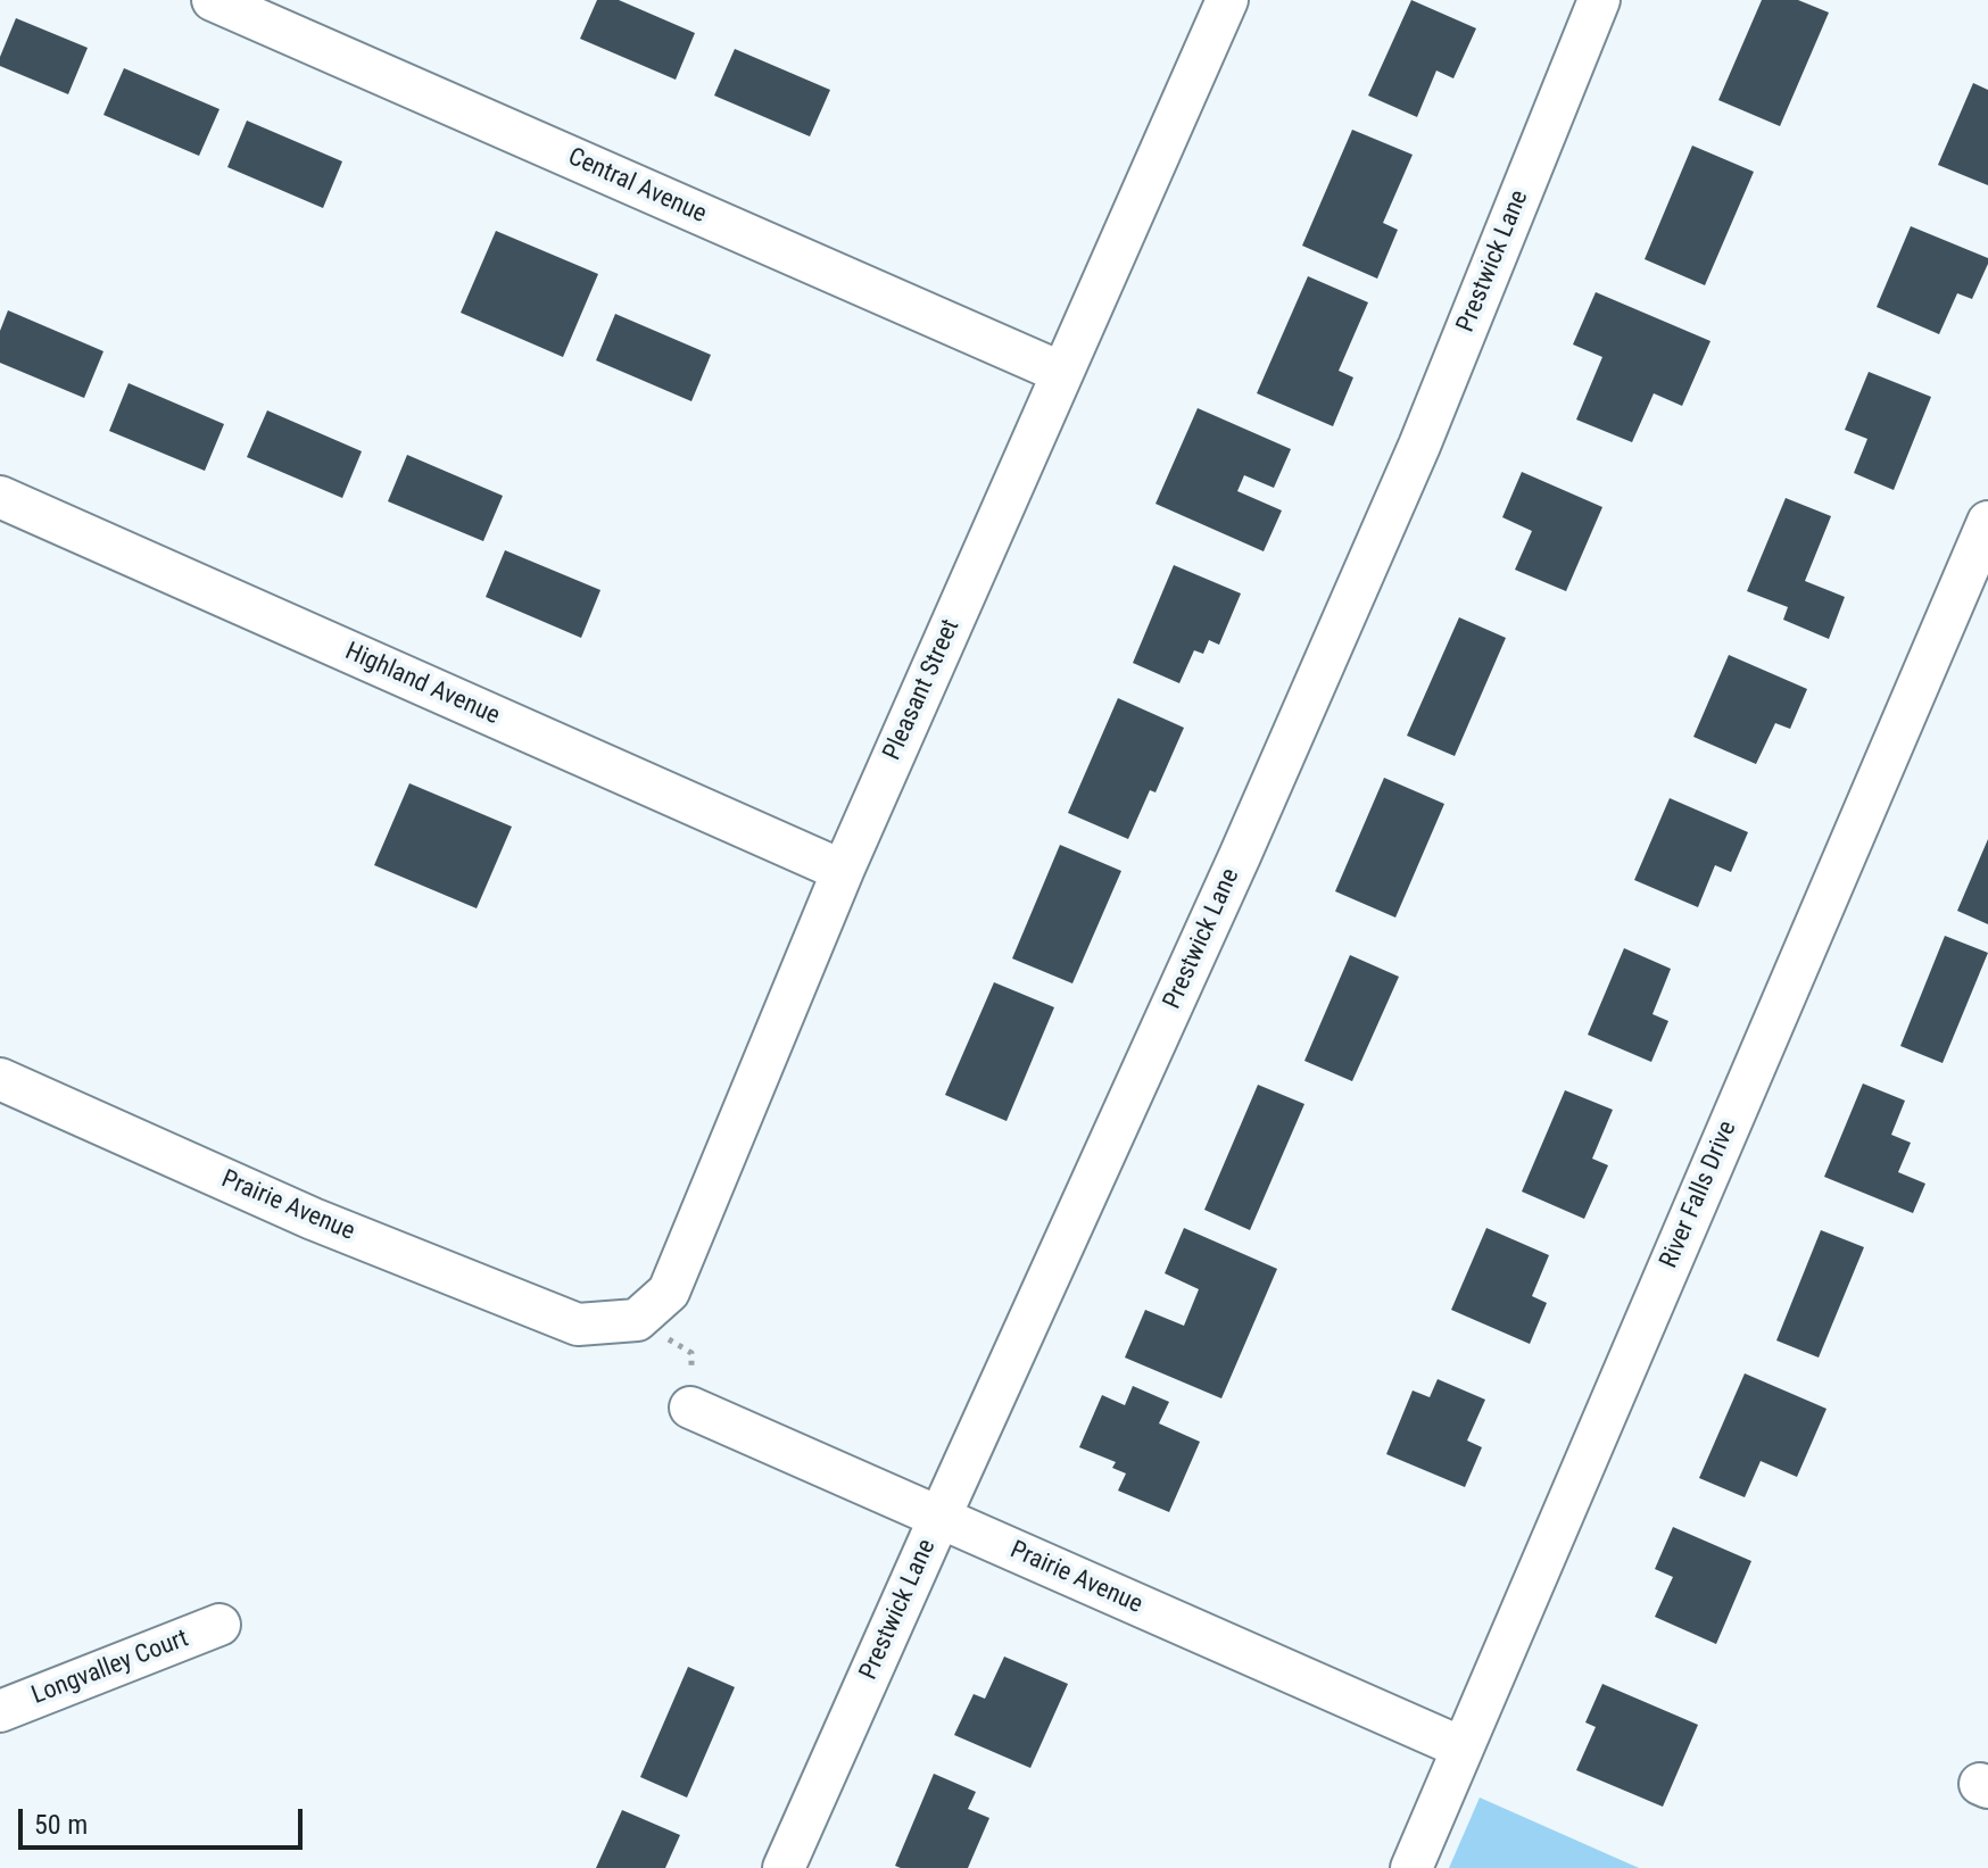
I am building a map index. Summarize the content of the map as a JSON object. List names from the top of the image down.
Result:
{
  "streets": {
    "street": [
      "Central Avenue",
      "Prestwick Lane",
      "Highland Avenue",
      "Pleasant Street",
      "River Falls Drive",
      "Prairie Avenue",
      "Longvalley Court"
    ]
  },
  "crossings": [
    ["Central Avenue", "Pleasant Street"],
    ["Prestwick Lane", "Prairie Avenue"],
    ["Highland Avenue", "Pleasant Street"],
    ["Pleasant Street", "Prairie Avenue"],
    ["River Falls Drive", "Prairie Avenue"]
  ],
  "scale_bar": "50 m"
}
